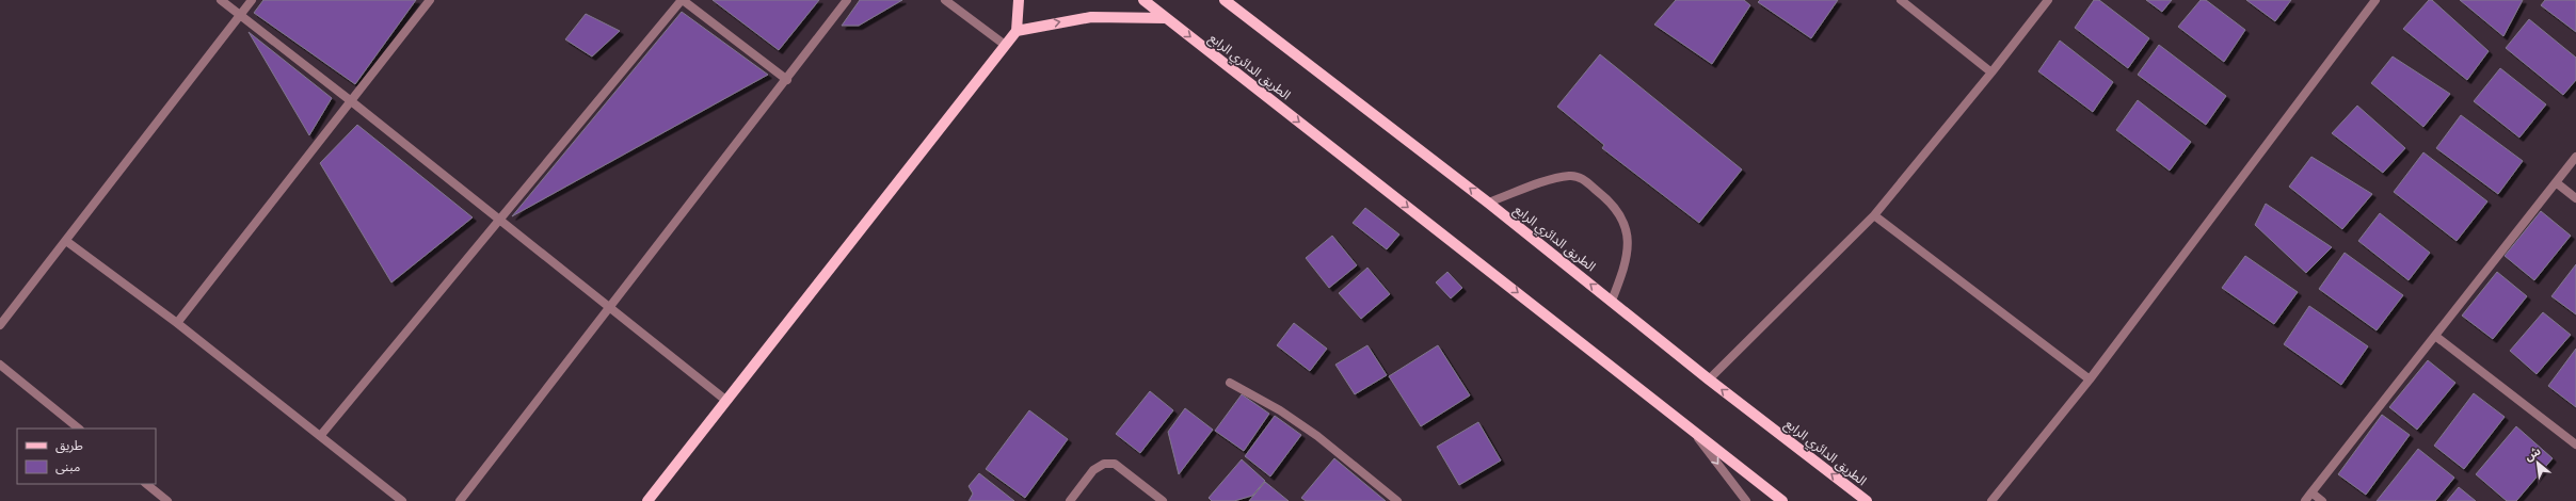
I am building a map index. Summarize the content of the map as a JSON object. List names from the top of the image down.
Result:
{
  "streets": {
    "main road": ["الطريق الدائري الرابع"]
  },
  "legend": ["طريق", "مبنى"],
  "north": "top left"
}
